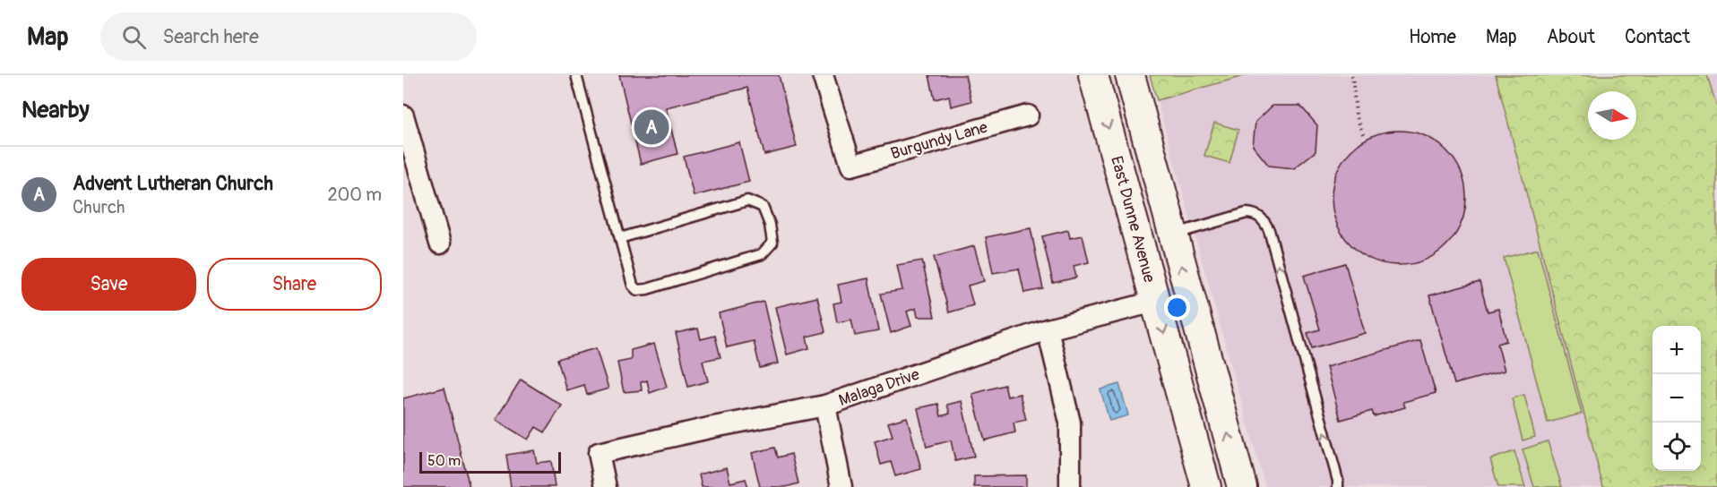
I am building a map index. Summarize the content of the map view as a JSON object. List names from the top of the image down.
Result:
{
  "streets": {
    "main road": ["East Dunne Avenue"],
    "street": ["Burgundy Lane", "Malaga Drive"]
  },
  "crossings": [
    ["East Dunne Avenue", "Malaga Drive"]
  ],
  "scale_bar": "50 m",
  "north": "right",
  "page": {
    "header": "Map",
    "search": "Search here",
    "nav": [
      "Home",
      "Map",
      "About",
      "Contact"
    ],
    "heading": "Nearby",
    "pins": "A",
    "list": [
      {
        "mark": "A",
        "name": "Advent Lutheran Church",
        "note": "Church",
        "value": "200 m"
      }
    ],
    "buttons": ["Save", "Share"],
    "map_buttons": ["+", "−"],
    "scale": "50 m"
  }
}
